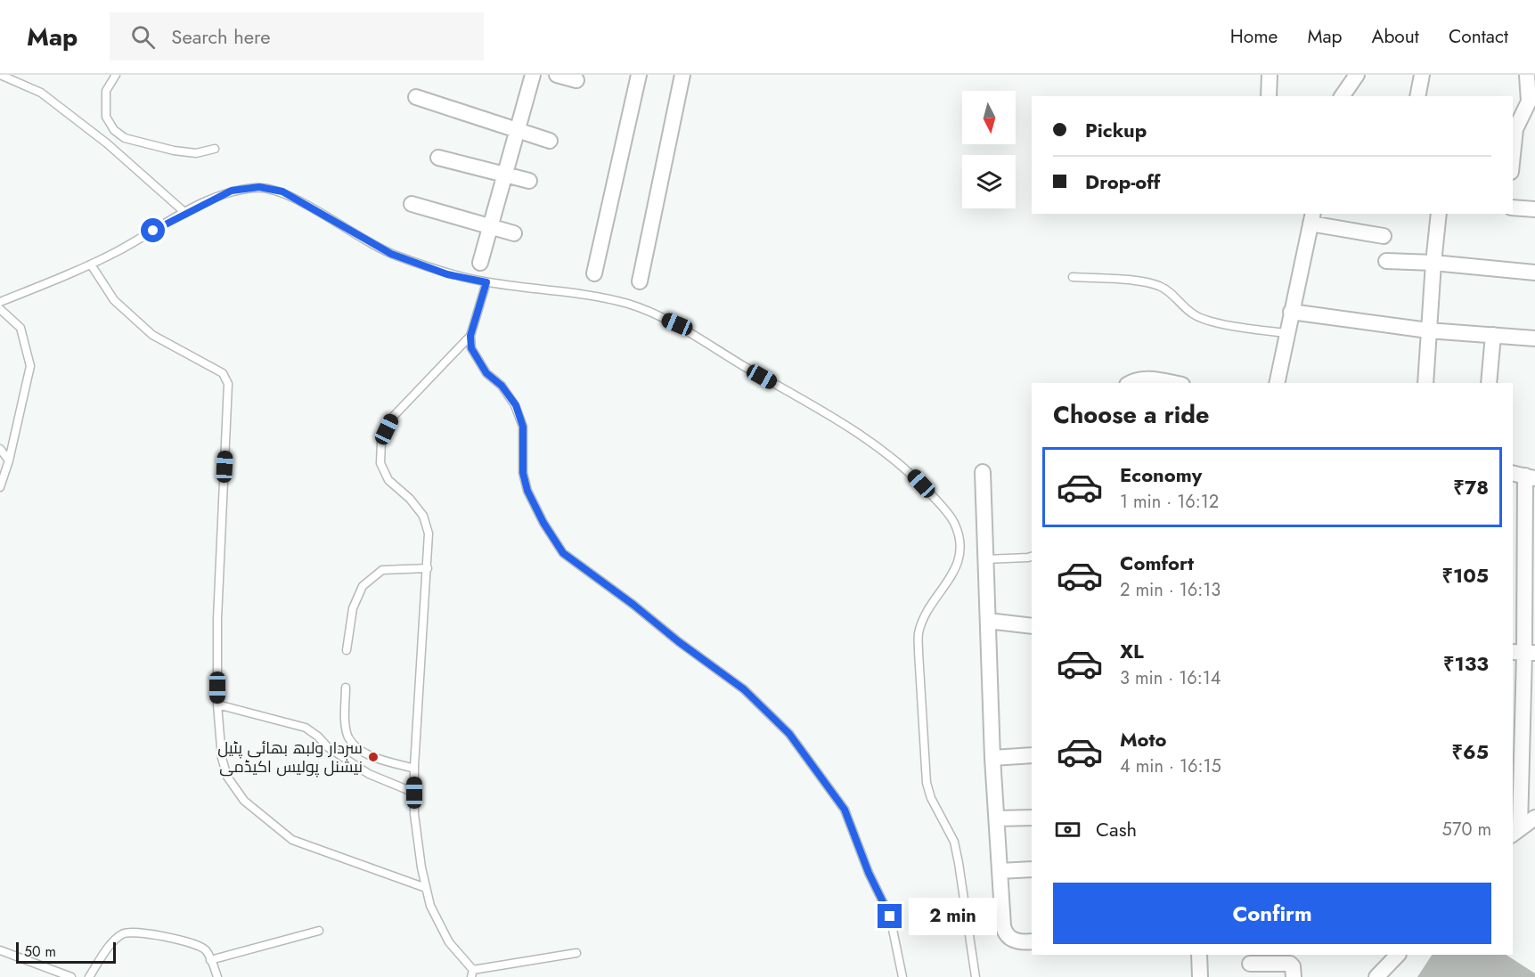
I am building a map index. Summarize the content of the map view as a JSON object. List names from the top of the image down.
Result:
{
  "places": ["سردار ولبھ بھائی پٹیل نیشنل پولیس اکیڈمی"],
  "scale_bar": "50 m",
  "north": "bottom",
  "page": {
    "header": "Map",
    "search": "Search here",
    "nav": [
      "Home",
      "Map",
      "About",
      "Contact"
    ],
    "banner": ["Pickup", "Drop-off"],
    "heading": "Choose a ride",
    "list": [
      {
        "name": "Economy",
        "note": "1 min · 16:12",
        "value": "₹78"
      },
      {
        "name": "Comfort",
        "note": "2 min · 16:13",
        "value": "₹105"
      },
      {
        "name": "XL",
        "note": "3 min · 16:14",
        "value": "₹133"
      },
      {
        "name": "Moto",
        "note": "4 min · 16:15",
        "value": "₹65"
      }
    ],
    "pay": ["Cash", "570 m"],
    "buttons": "Confirm",
    "bubble": "2 min",
    "scale": "50 m"
  }
}
